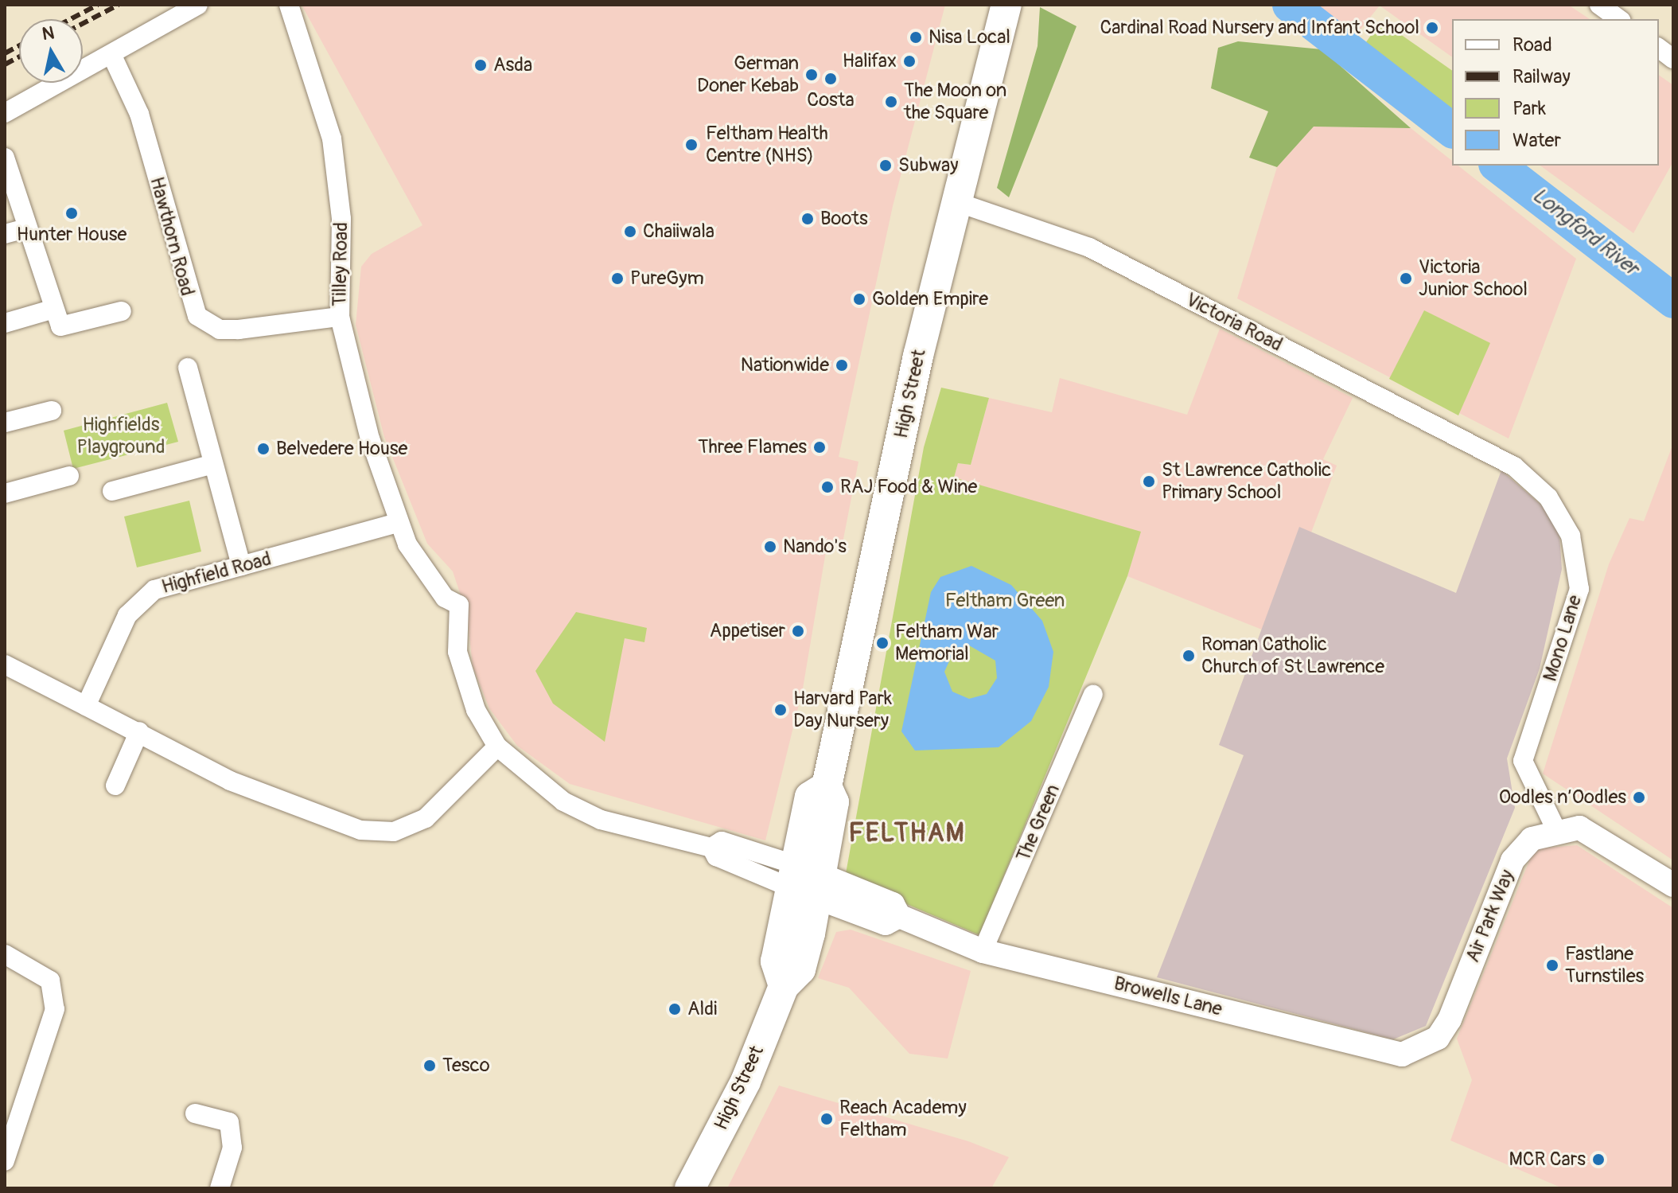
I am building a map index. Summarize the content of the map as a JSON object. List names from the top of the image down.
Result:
{
  "streets": {
    "main road": ["High Street"],
    "street": [
      "Hawthorn Road",
      "Tilley Road",
      "Victoria Road",
      "Highfield Road",
      "Mono Lane",
      "The Green",
      "Air Park Way",
      "Browells Lane"
    ]
  },
  "crossings": [
    ["Hawthorn Road", "Tilley Road"],
    ["Tilley Road", "Highfield Road"],
    ["Victoria Road", "High Street"],
    ["Victoria Road", "Mono Lane"],
    ["High Street", "Browells Lane"],
    ["Mono Lane", "Air Park Way"],
    ["The Green", "Browells Lane"],
    ["Air Park Way", "Browells Lane"]
  ],
  "districts": ["FELTHAM"],
  "water": ["Longford River"],
  "parks": ["Highfields Playground", "Feltham Green"],
  "places": [
    "Cardinal Road Nursery and Infant School",
    "Nisa Local",
    "Halifax",
    "Asda",
    "German Doner Kebab",
    "Costa",
    "The Moon on the Square",
    "Feltham Health Centre (NHS)",
    "Subway",
    "Hunter House",
    "Boots",
    "Chaiiwala",
    "PureGym",
    "Victoria Junior School",
    "Golden Empire",
    "Nationwide",
    "Three Flames",
    "Belvedere House",
    "St Lawrence Catholic Primary School",
    "RAJ Food & Wine",
    "Nando's",
    "Appetiser",
    "Feltham War Memorial",
    "Roman Catholic Church of St Lawrence",
    "Harvard Park Day Nursery",
    "Oodles n’Oodles",
    "Fastlane Turnstiles",
    "Aldi",
    "Tesco",
    "Reach Academy Feltham",
    "MCR Cars"
  ],
  "legend": [
    "Road",
    "Railway",
    "Park",
    "Water"
  ],
  "north": "top"
}
